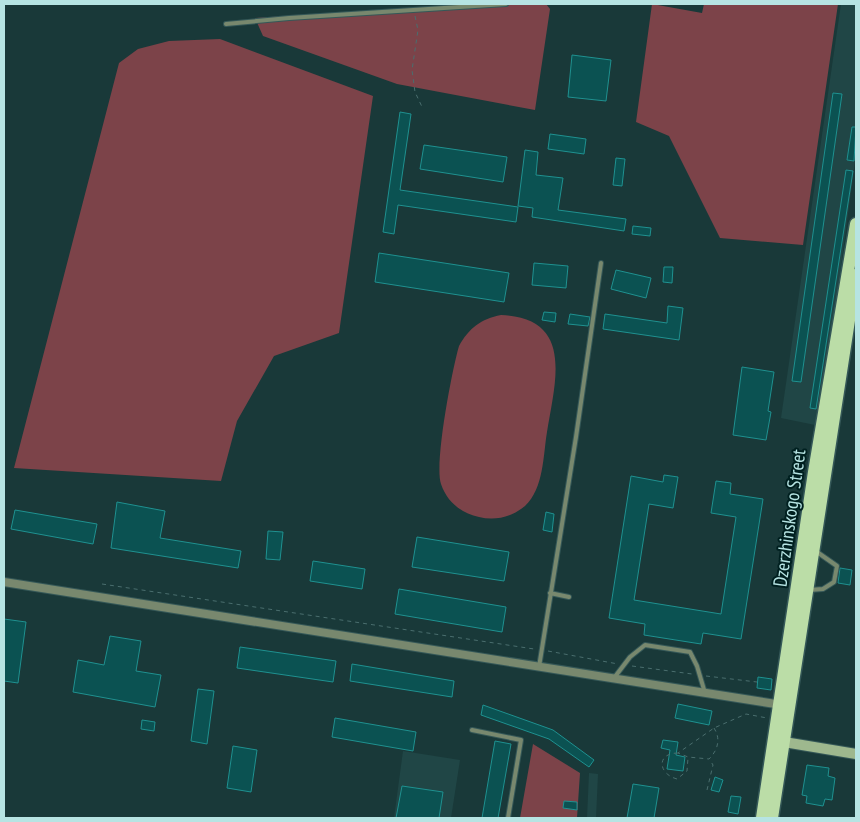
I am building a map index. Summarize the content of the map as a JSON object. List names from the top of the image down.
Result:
{
  "streets": {
    "main road": ["Dzerzhinskogo Street"]
  }
}
